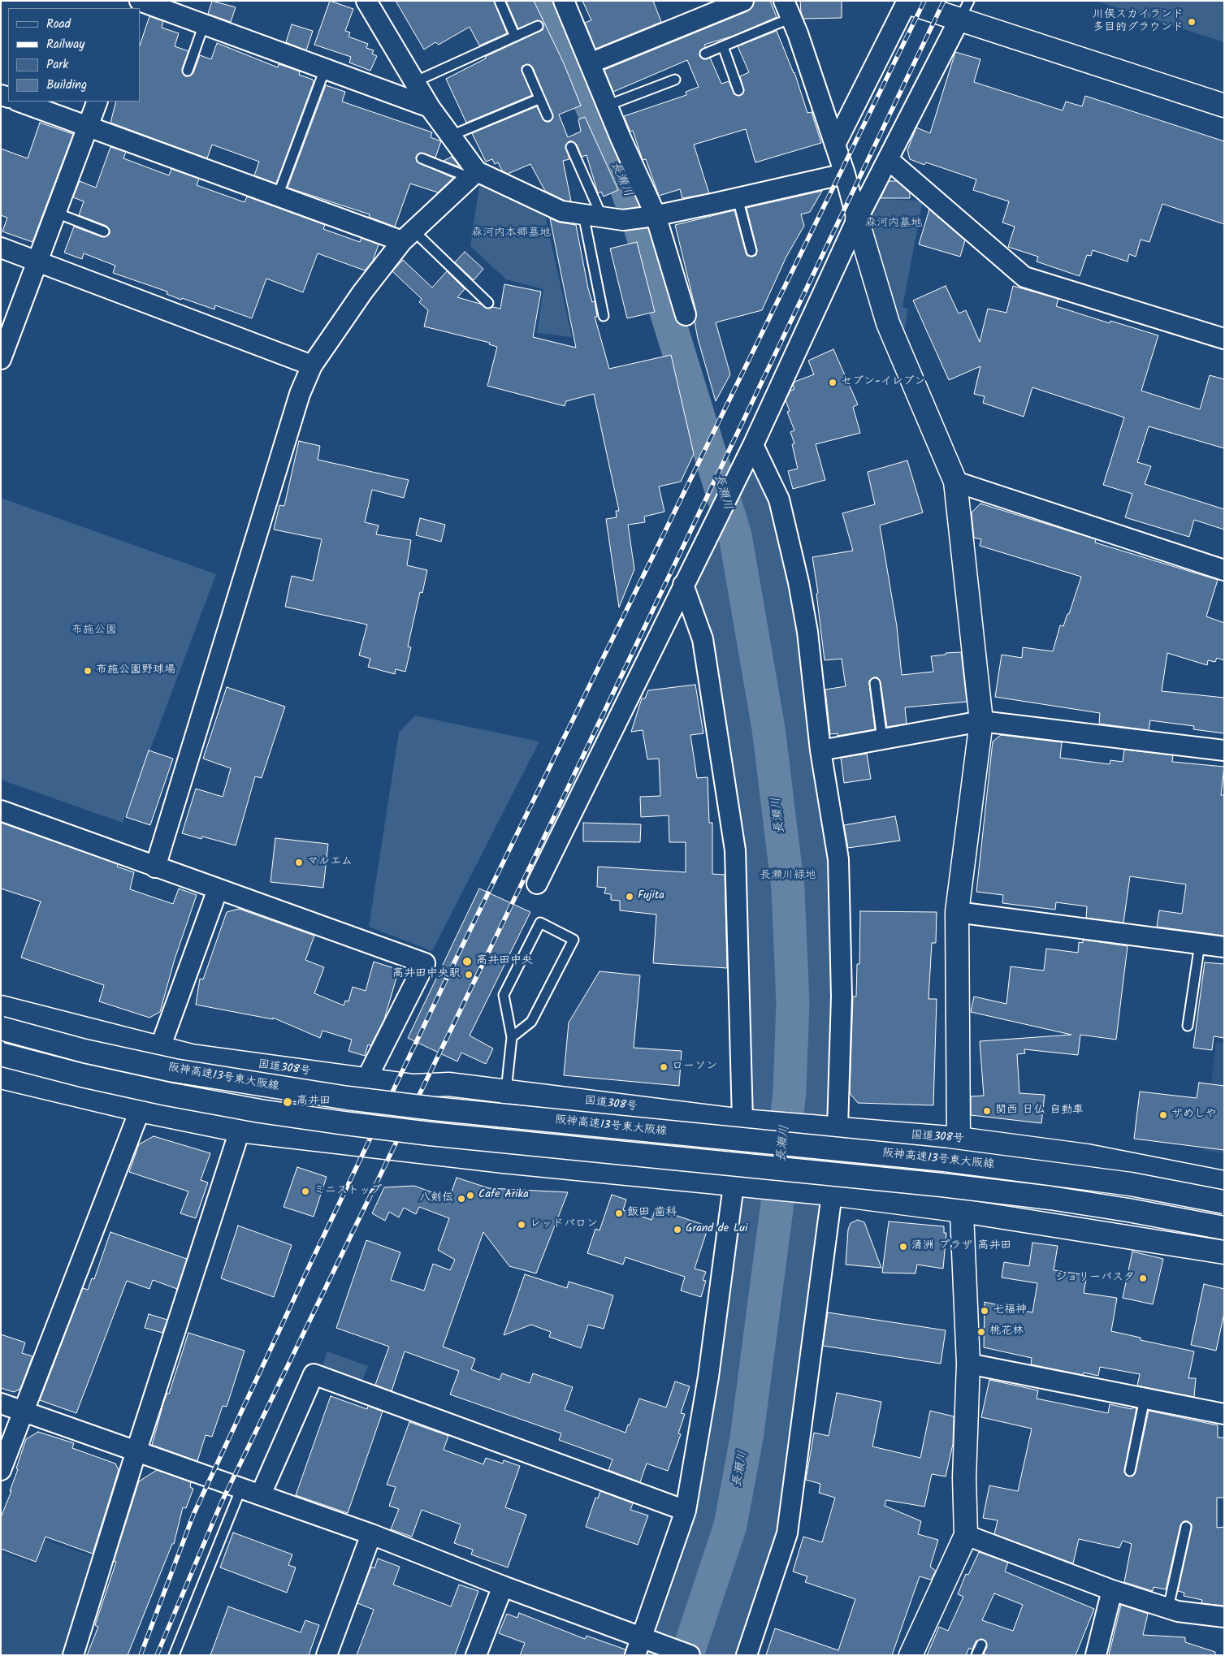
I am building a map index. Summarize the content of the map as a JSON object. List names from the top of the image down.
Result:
{
  "streets": {
    "main road": ["国道308号", "阪神高速13号東大阪線"]
  },
  "water": ["長瀬川"],
  "parks": [
    "森河内墓地",
    "森河内本郷墓地",
    "布施公園",
    "長瀬川緑地"
  ],
  "places": [
    "川俣スカイランド 多目的グラウンド",
    "セブン-イレブン",
    "布施公園野球場",
    "マルエム",
    "Fujita",
    "高井田中央",
    "高井田中央駅",
    "ローソン",
    "高井田",
    "関西 日仏 自動車",
    "ザめしや",
    "ミニストップ",
    "Cafe Arika",
    "八剣伝",
    "飯田 歯科",
    "レッドバロン",
    "Grand de Lui",
    "清洲 プラザ 高井田",
    "ジョリーパスタ",
    "七福神",
    "桃花林"
  ],
  "legend": [
    "Road",
    "Railway",
    "Park",
    "Building"
  ]
}
